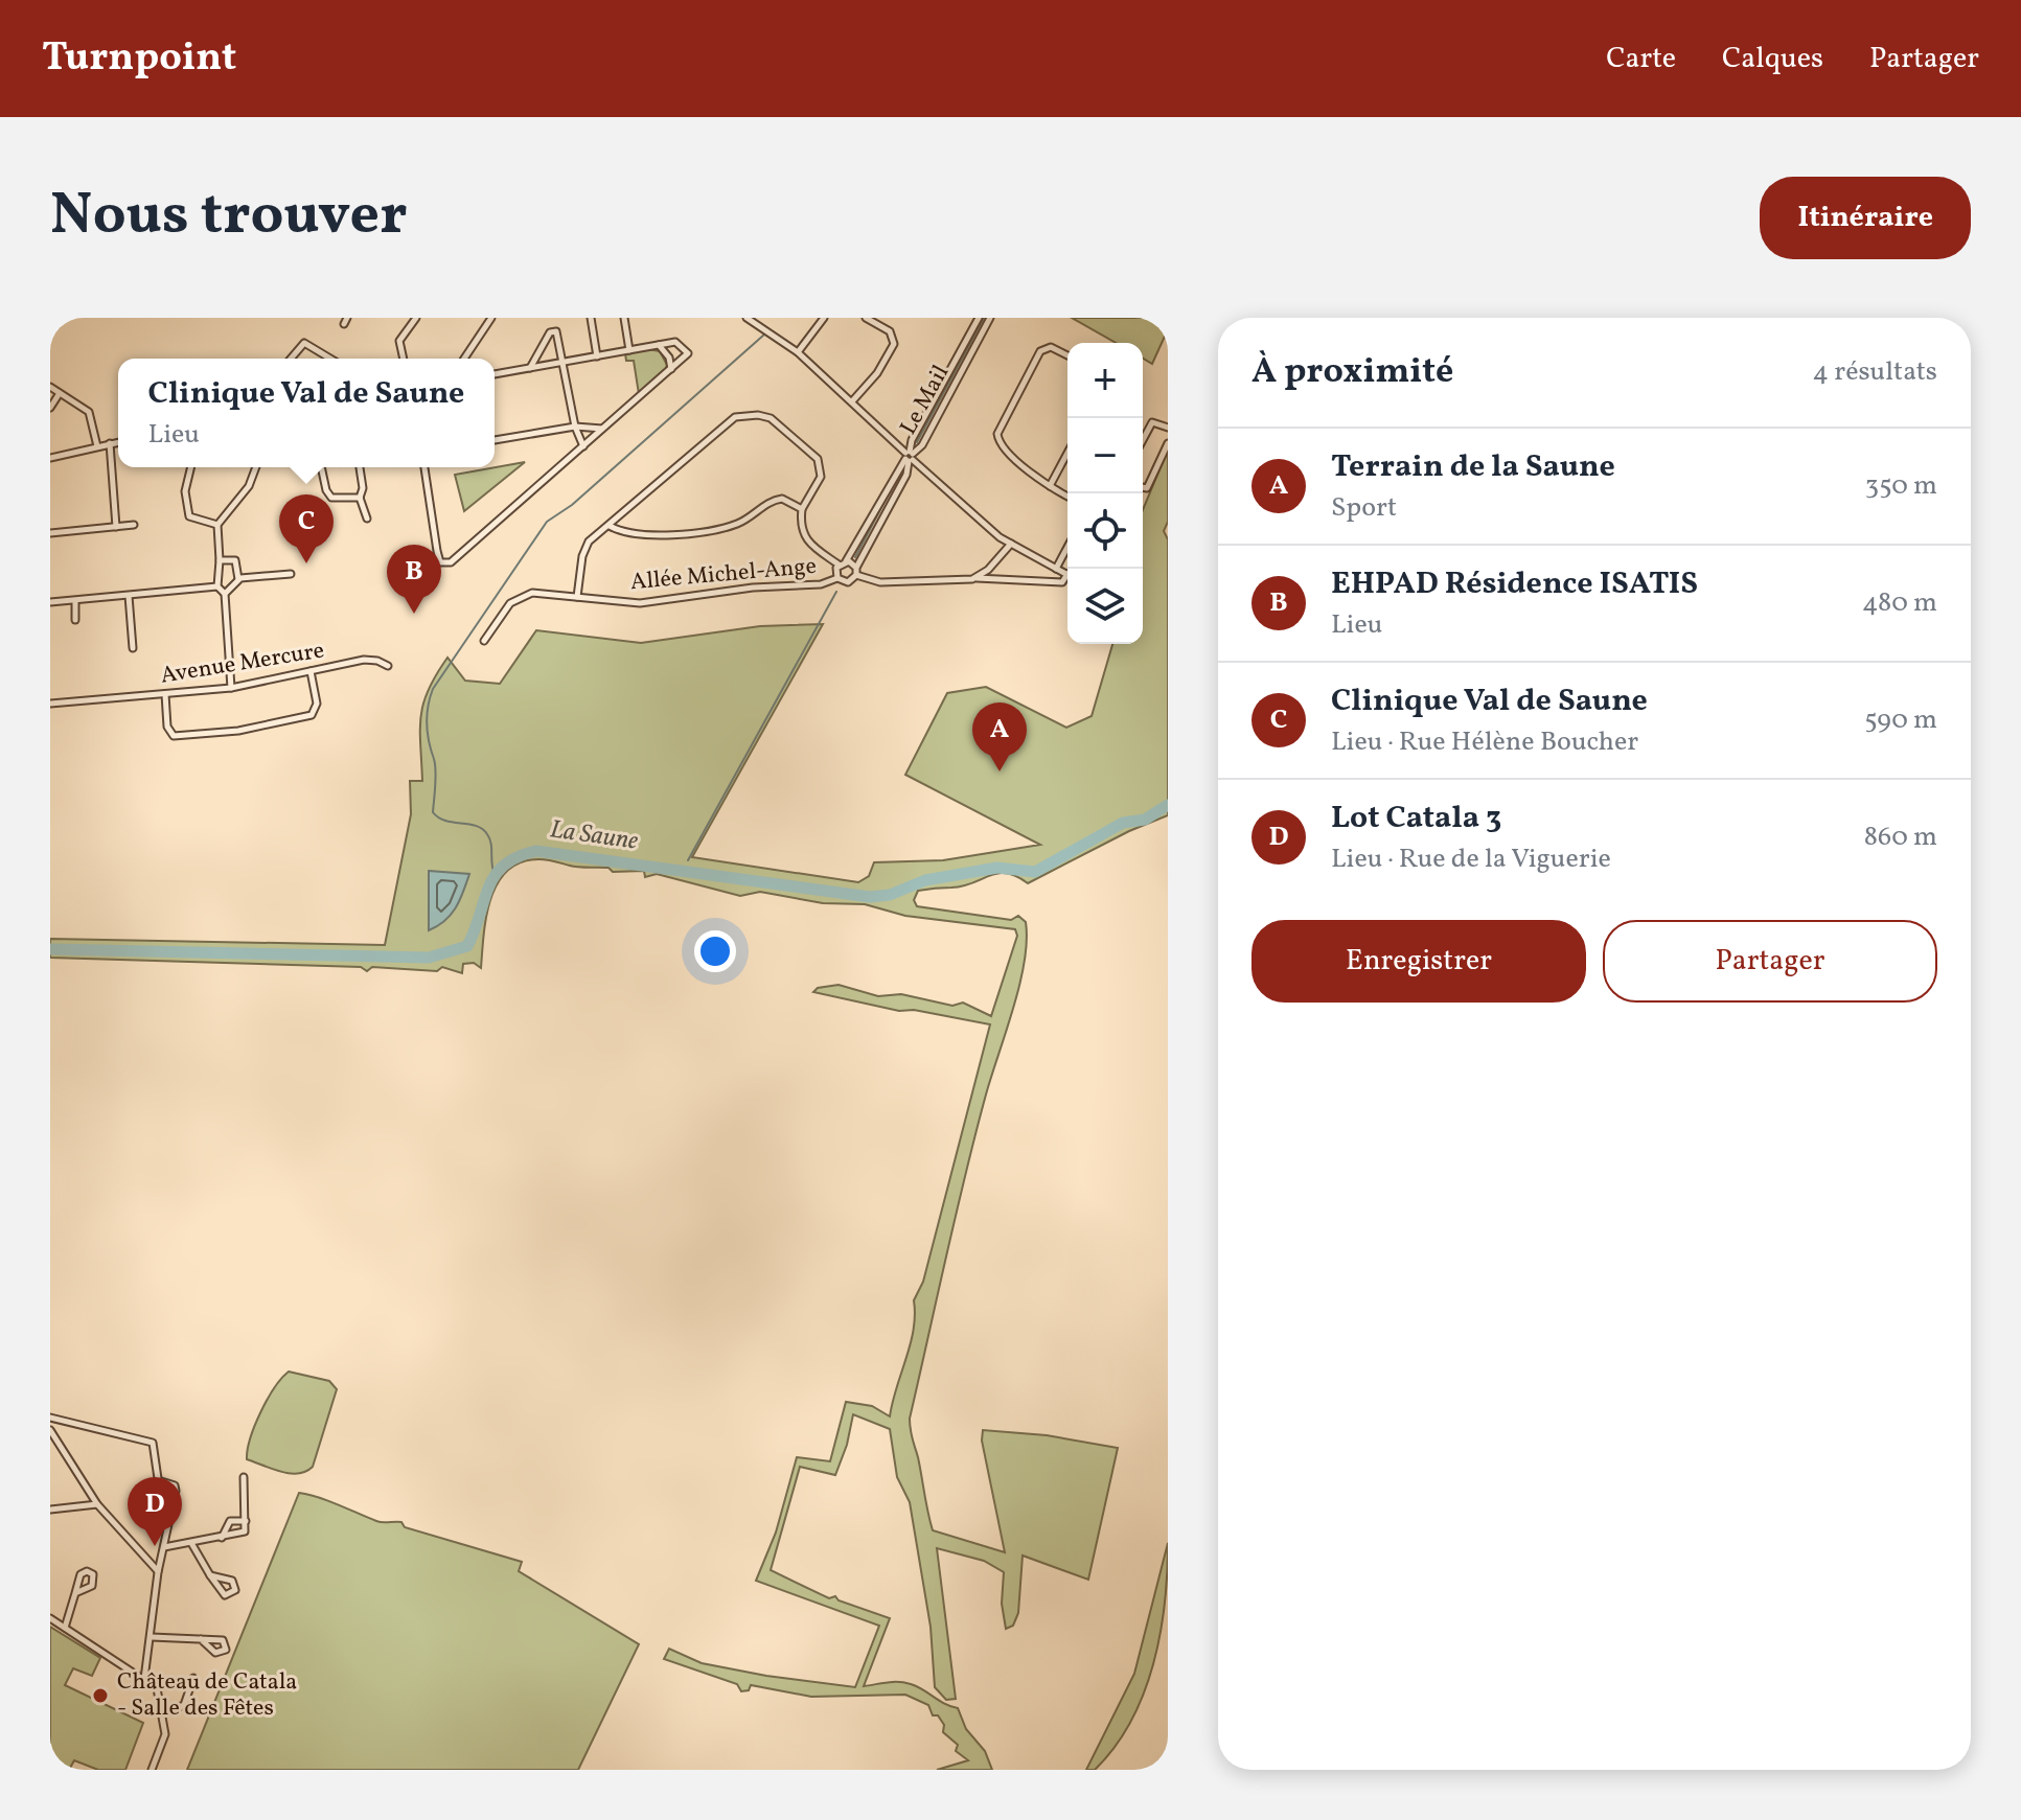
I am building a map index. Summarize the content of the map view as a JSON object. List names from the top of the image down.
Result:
{
  "streets": {
    "street": ["Le Mail", "Allée Michel-Ange", "Avenue Mercure"]
  },
  "water": ["La Saune"],
  "places": ["Château de Catala - Salle des Fêtes"],
  "page": {
    "header": "Turnpoint",
    "nav": ["Carte", "Calques", "Partager"],
    "title": "Nous trouver",
    "buttons": [
      "Itinéraire",
      ["Enregistrer", "Partager"]
    ],
    "heading": ["À proximité", "4 résultats"],
    "map_buttons": ["+", "−"],
    "popup": ["Clinique Val de Saune", "Lieu"],
    "list": [
      {
        "mark": "A",
        "name": "Terrain de la Saune",
        "note": "Sport",
        "value": "350 m"
      },
      {
        "mark": "B",
        "name": "EHPAD Résidence ISATIS",
        "note": "Lieu",
        "value": "480 m"
      },
      {
        "mark": "C",
        "name": "Clinique Val de Saune",
        "note": "Lieu · Rue Hélène Boucher",
        "value": "590 m"
      },
      {
        "mark": "D",
        "name": "Lot Catala 3",
        "note": "Lieu · Rue de la Viguerie",
        "value": "860 m"
      }
    ],
    "pins": [
      "C",
      "B",
      "A",
      "D"
    ]
  }
}
